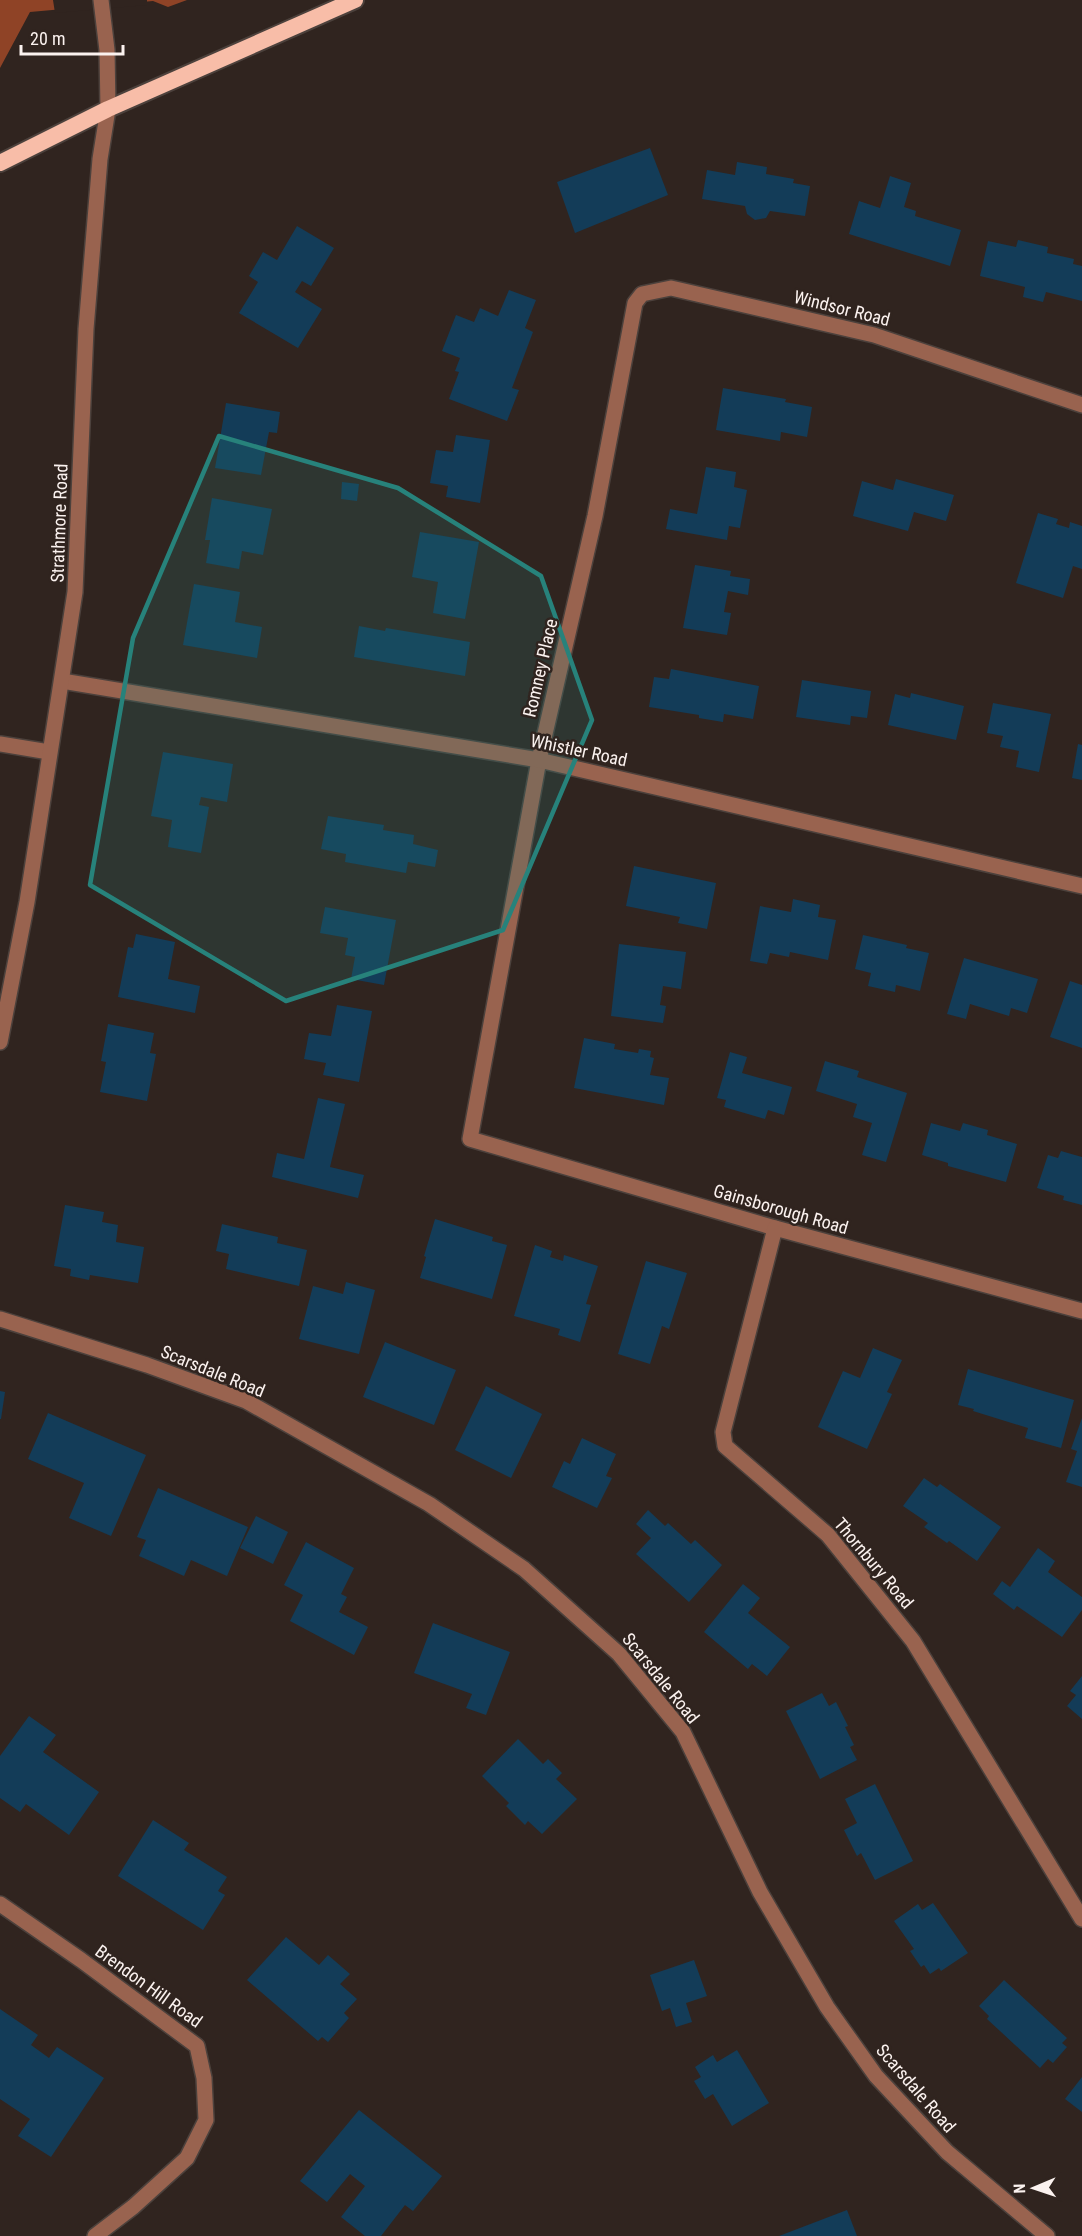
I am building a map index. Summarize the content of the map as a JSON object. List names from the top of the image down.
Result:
{
  "streets": {
    "street": [
      "Windsor Road",
      "Strathmore Road",
      "Romney Place",
      "Whistler Road",
      "Gainsborough Road",
      "Scarsdale Road",
      "Thornbury Road",
      "Brendon Hill Road"
    ]
  },
  "crossings": [
    ["Windsor Road", "Romney Place"],
    ["Strathmore Road", "Whistler Road"],
    ["Romney Place", "Whistler Road"],
    ["Romney Place", "Gainsborough Road"],
    ["Gainsborough Road", "Thornbury Road"]
  ],
  "scale_bar": "20 m",
  "north": "left"
}
